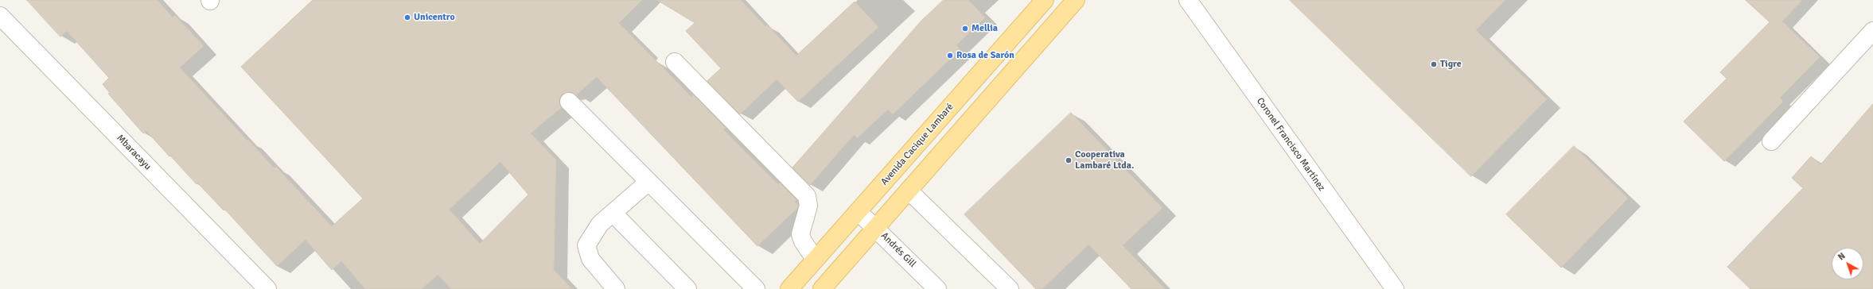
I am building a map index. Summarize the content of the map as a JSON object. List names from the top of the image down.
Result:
{
  "streets": {
    "main road": ["Avenida Cacique Lambaré"],
    "street": ["Coronel Francisco Martínez", "Mbaracayu", "Andrés Gill"]
  },
  "crossings": [
    ["Avenida Cacique Lambaré", "Andrés Gill"]
  ],
  "places": [
    "Unicentro",
    "Mellia",
    "Rosa de Sarón",
    "Tigre",
    "Cooperativa Lambaré Ltda."
  ],
  "north": "top left"
}
